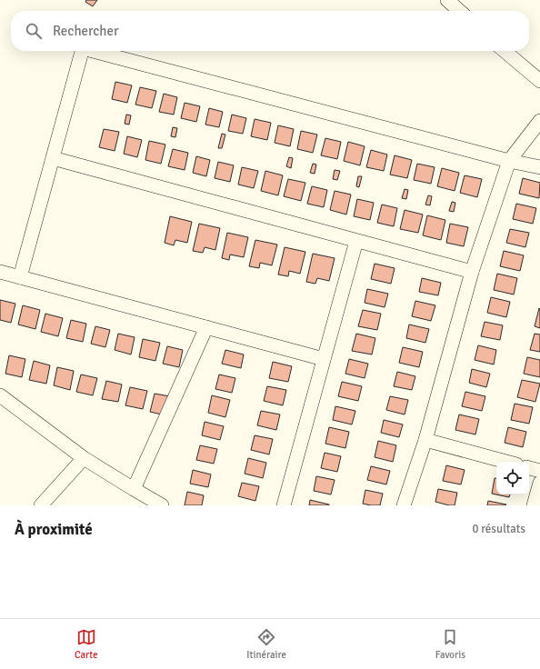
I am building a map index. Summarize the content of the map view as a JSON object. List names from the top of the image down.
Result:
{
  "page": {
    "search": "Rechercher",
    "heading": ["À proximité", "0 résultats"],
    "nav": ["Carte", "Itinéraire", "Favoris"]
  }
}
